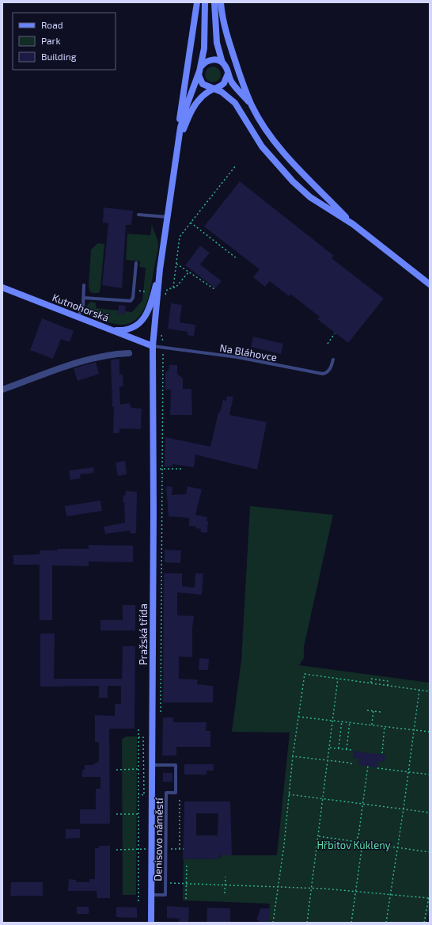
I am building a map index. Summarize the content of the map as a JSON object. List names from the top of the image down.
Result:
{
  "streets": {
    "main road": ["Kutnohorská", "Pražská třída"],
    "lane": ["Na Bláhovce", "Denisovo náměstí"]
  },
  "crossings": [
    ["Kutnohorská", "Na Bláhovce"],
    ["Kutnohorská", "Pražská třída"],
    ["Na Bláhovce", "Pražská třída"],
    ["Pražská třída", "Denisovo náměstí"]
  ],
  "parks": ["Hřbitov Kukleny"],
  "legend": ["Road", "Park", "Building"]
}
